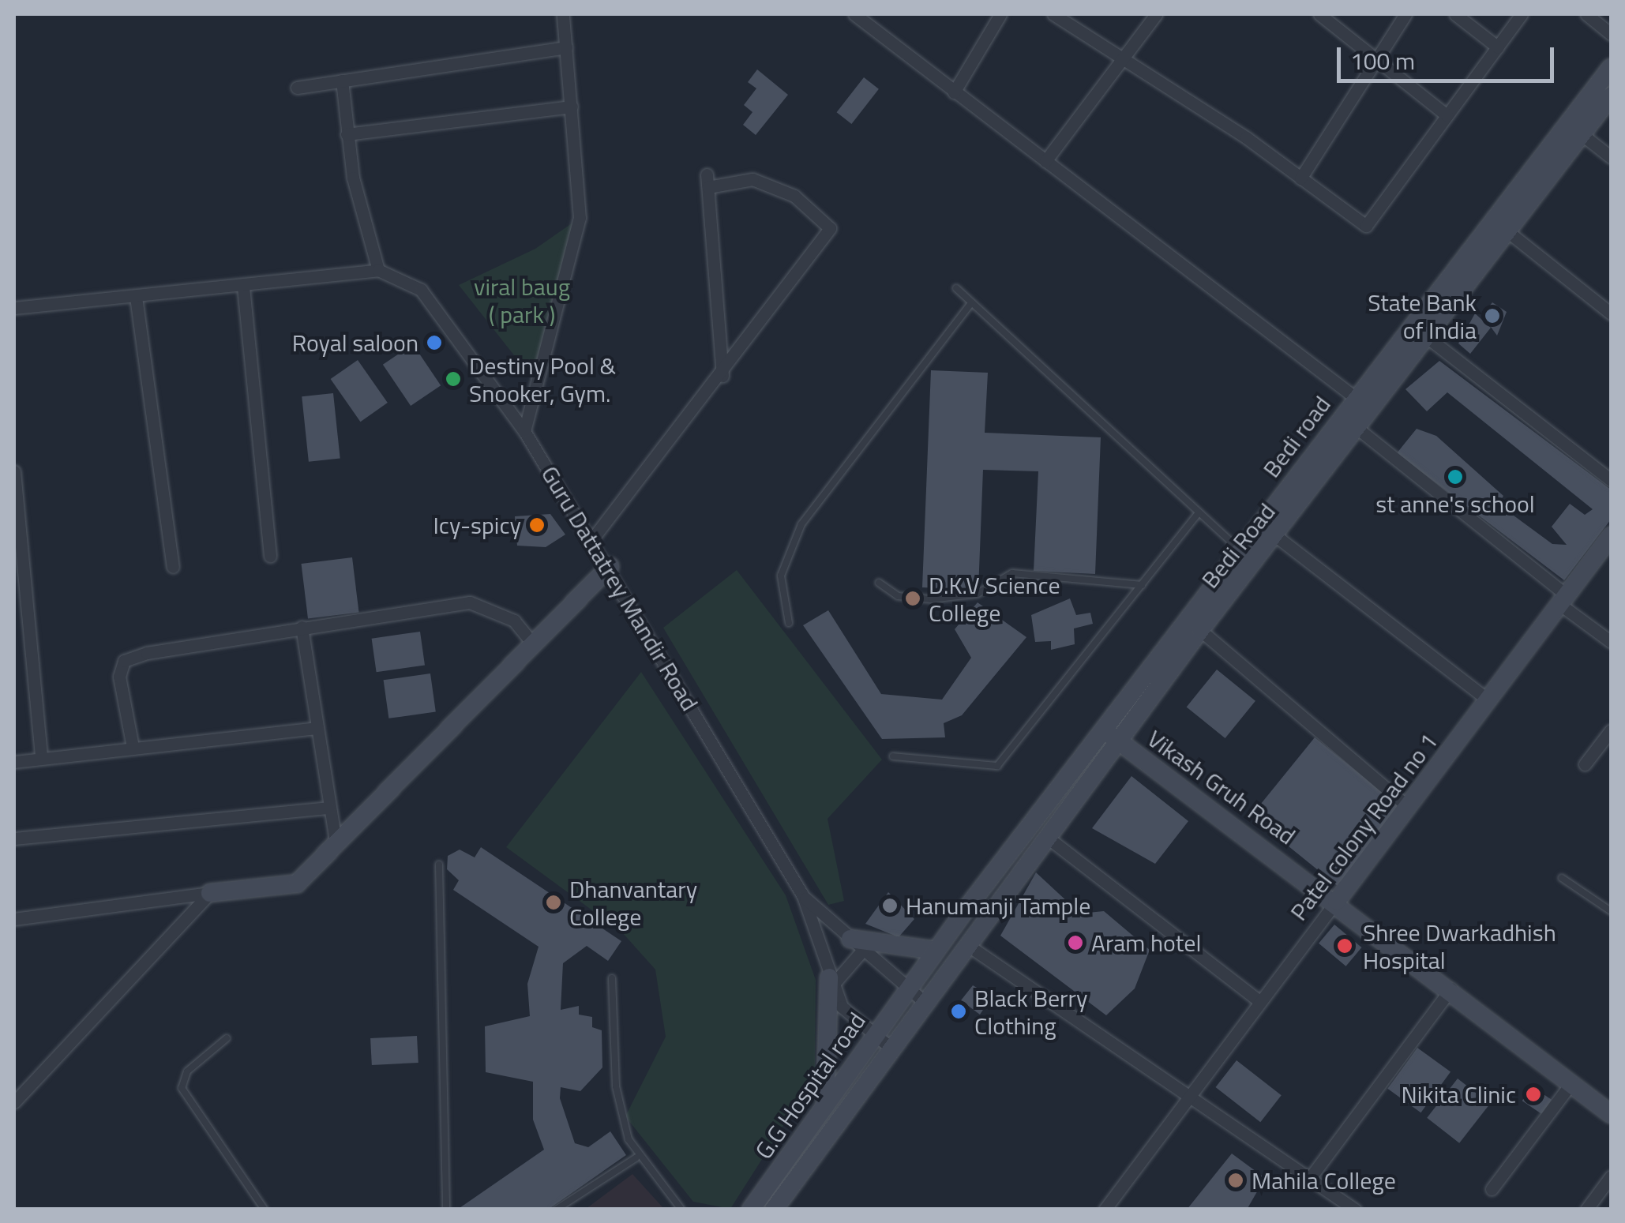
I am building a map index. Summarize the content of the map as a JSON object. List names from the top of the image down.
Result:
{
  "streets": {
    "main road": [
      "Bedi road",
      "Bedi Road",
      "Vikash Gruh Road",
      "Patel colony Road no 1",
      "G.G Hospital road"
    ],
    "street": ["Guru Dattatrey Mandir Road"]
  },
  "crossings": [
    ["Bedi road", "Guru Dattatrey Mandir Road"],
    ["Bedi road", "Vikash Gruh Road"],
    ["Bedi road", "G.G Hospital road"],
    ["Bedi Road", "Guru Dattatrey Mandir Road"],
    ["Bedi Road", "Vikash Gruh Road"],
    ["Bedi Road", "G.G Hospital road"],
    ["Guru Dattatrey Mandir Road", "G.G Hospital road"],
    ["Vikash Gruh Road", "Patel colony Road no 1"]
  ],
  "parks": ["viral baug ( park )"],
  "places": [
    "State Bank of India",
    "Royal saloon",
    "Destiny Pool & Snooker, Gym.",
    "st anne's school",
    "Icy-spicy",
    "D.K.V Science College",
    "Dhanvantary College",
    "Hanumanji Tample",
    "Aram hotel",
    "Shree Dwarkadhish Hospital",
    "Black Berry Clothing",
    "Nikita Clinic",
    "Mahila College"
  ],
  "scale_bar": "100 m"
}
